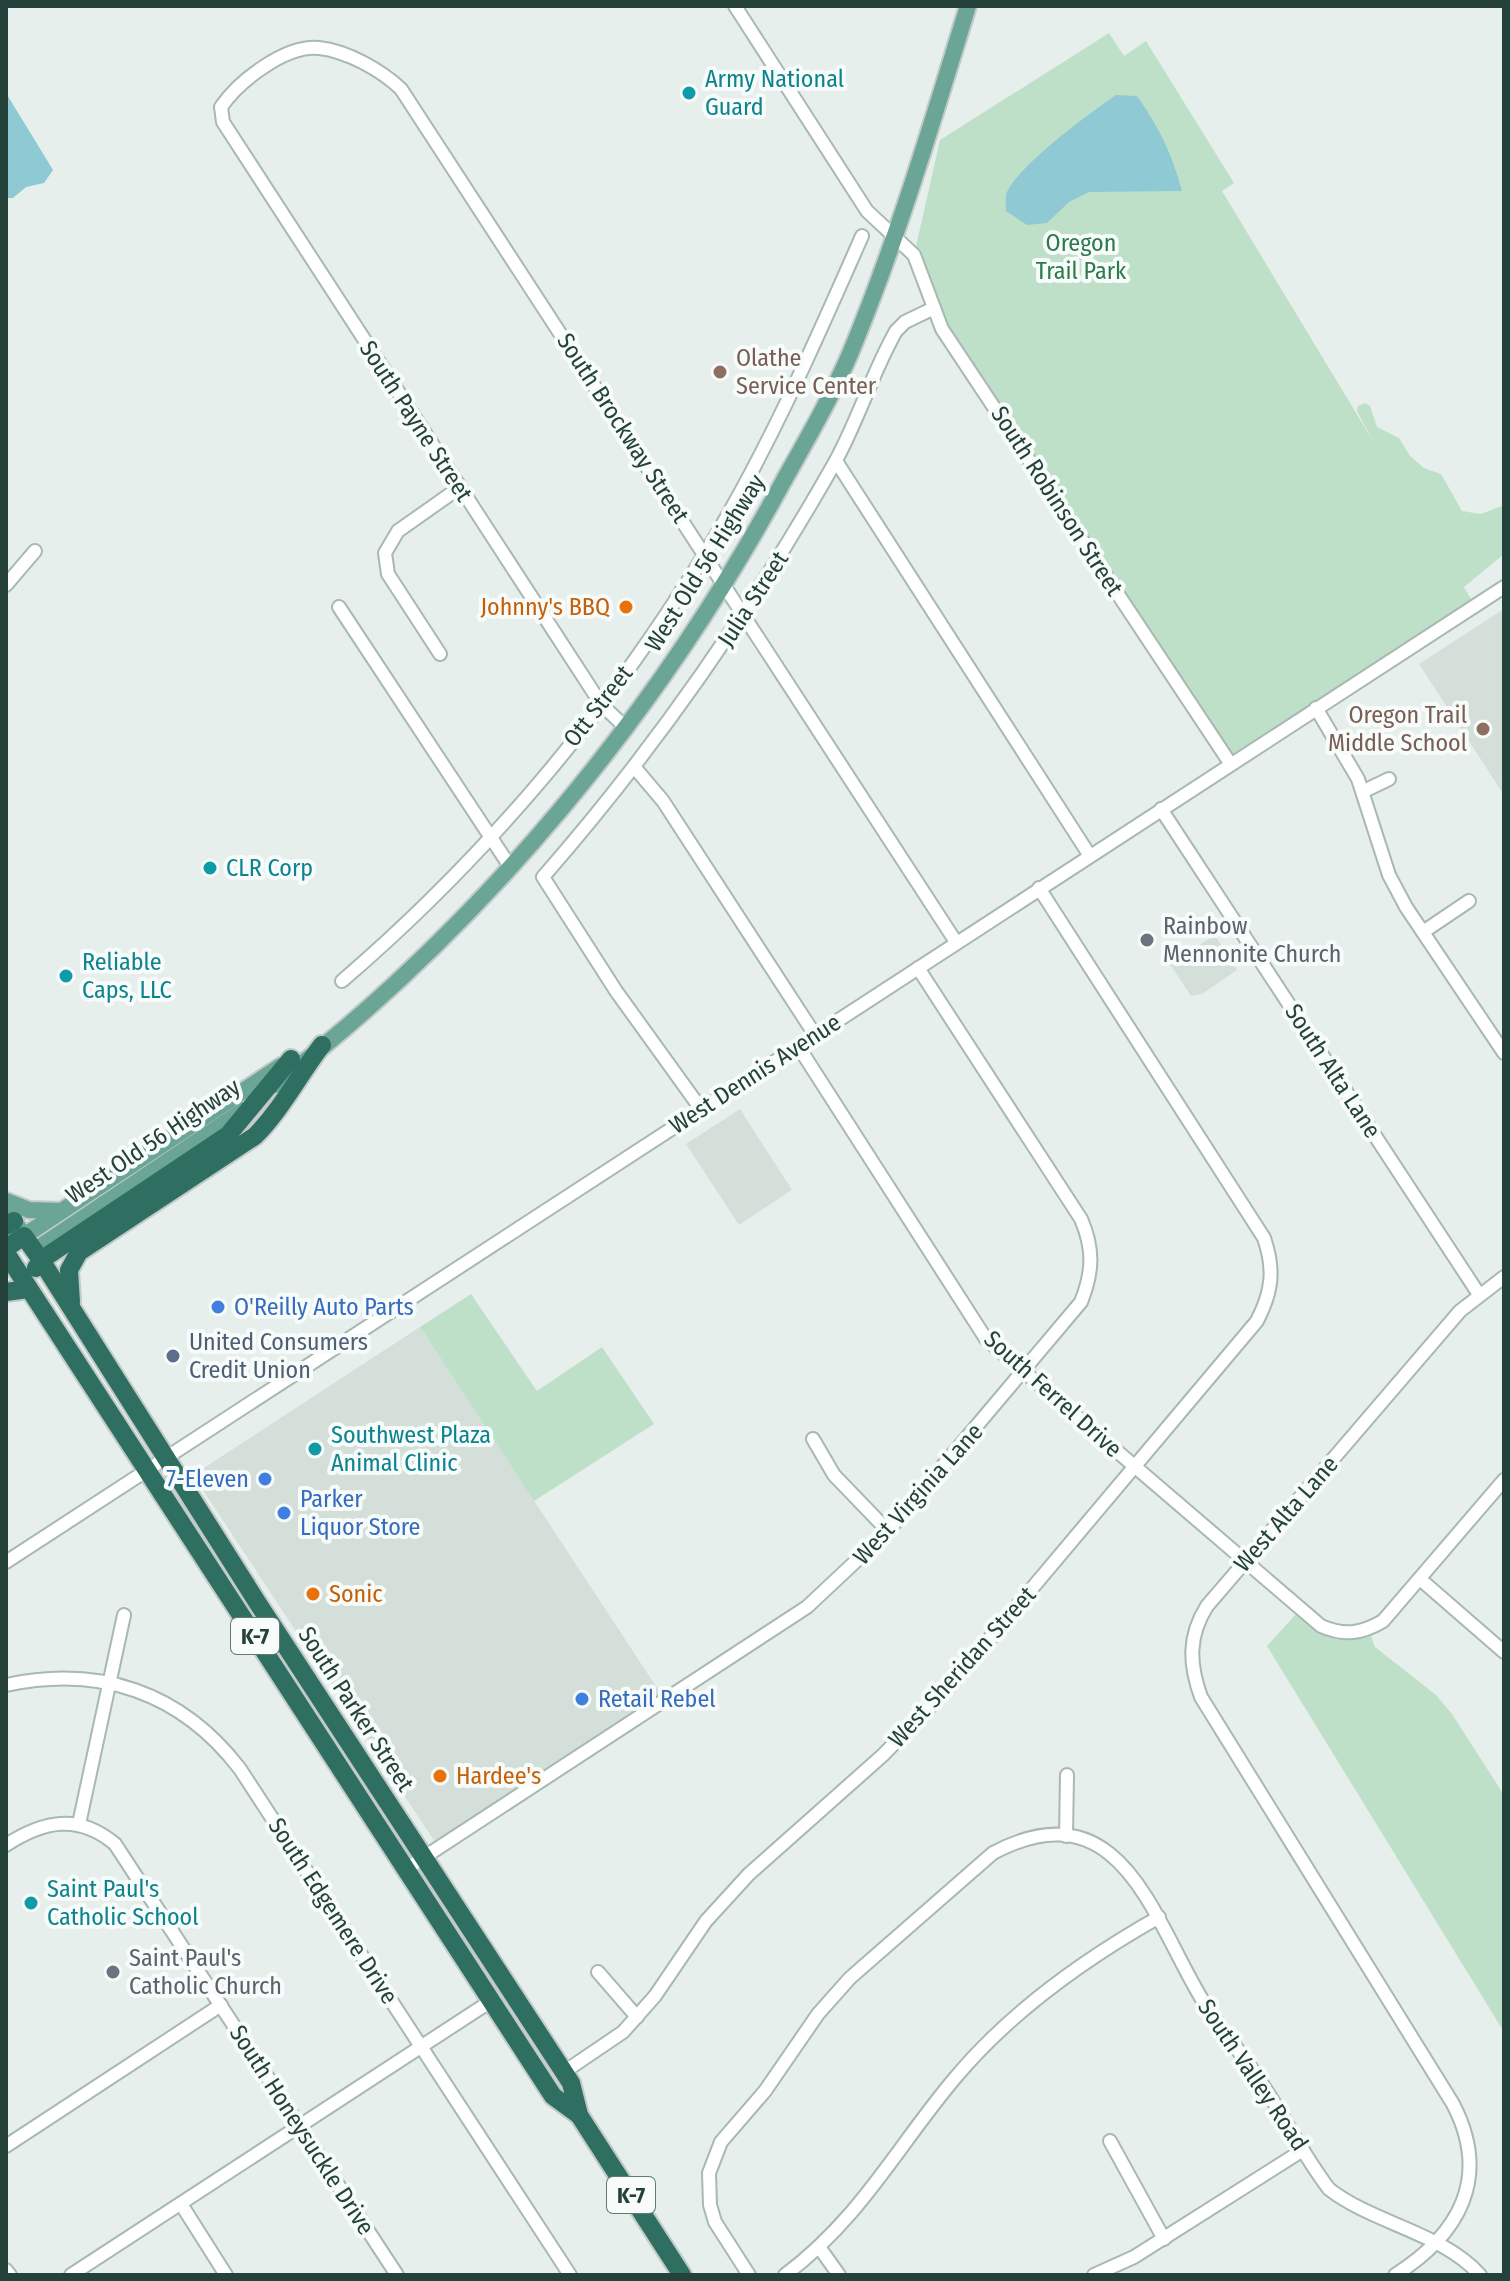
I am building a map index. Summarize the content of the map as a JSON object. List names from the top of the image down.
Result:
{
  "streets": {
    "highway": ["West Old 56 Highway", "K-7", "South Parker Street"],
    "street": [
      "South Payne Street",
      "South Brockway Street",
      "South Robinson Street",
      "Julia Street",
      "Ott Street",
      "South Alta Lane",
      "West Dennis Avenue",
      "South Ferrel Drive",
      "West Virginia Lane",
      "West Alta Lane",
      "West Sheridan Street",
      "South Edgemere Drive",
      "South Valley Road",
      "South Honeysuckle Drive"
    ]
  },
  "crossings": [
    ["South Payne Street", "South Brockway Street"],
    ["South Payne Street", "West Old 56 Highway"],
    ["South Payne Street", "Ott Street"],
    ["South Brockway Street", "West Old 56 Highway"],
    ["South Brockway Street", "Julia Street"],
    ["South Brockway Street", "Ott Street"],
    ["South Brockway Street", "West Dennis Avenue"],
    ["South Robinson Street", "West Old 56 Highway"],
    ["South Robinson Street", "Julia Street"],
    ["South Robinson Street", "West Dennis Avenue"],
    ["West Old 56 Highway", "South Parker Street"],
    ["Julia Street", "West Dennis Avenue"],
    ["South Alta Lane", "West Dennis Avenue"],
    ["South Alta Lane", "West Alta Lane"],
    ["West Dennis Avenue", "South Ferrel Drive"],
    ["West Dennis Avenue", "West Virginia Lane"],
    ["West Dennis Avenue", "West Sheridan Street"],
    ["West Dennis Avenue", "South Parker Street"],
    ["South Ferrel Drive", "West Virginia Lane"],
    ["South Ferrel Drive", "West Alta Lane"],
    ["South Ferrel Drive", "West Sheridan Street"],
    ["West Virginia Lane", "South Parker Street"],
    ["West Alta Lane", "South Valley Road"],
    ["West Sheridan Street", "South Parker Street"]
  ],
  "parks": ["Oregon Trail Park"],
  "places": [
    "Army National Guard",
    "Olathe Service Center",
    "Johnny's BBQ",
    "Oregon Trail Middle School",
    "CLR Corp",
    "Rainbow Mennonite Church",
    "Reliable Caps, LLC",
    "O'Reilly Auto Parts",
    "United Consumers Credit Union",
    "Southwest Plaza Animal Clinic",
    "7-Eleven",
    "Parker Liquor Store",
    "Sonic",
    "Retail Rebel",
    "Hardee's",
    "Saint Paul's Catholic School",
    "Saint Paul's Catholic Church"
  ]
}
